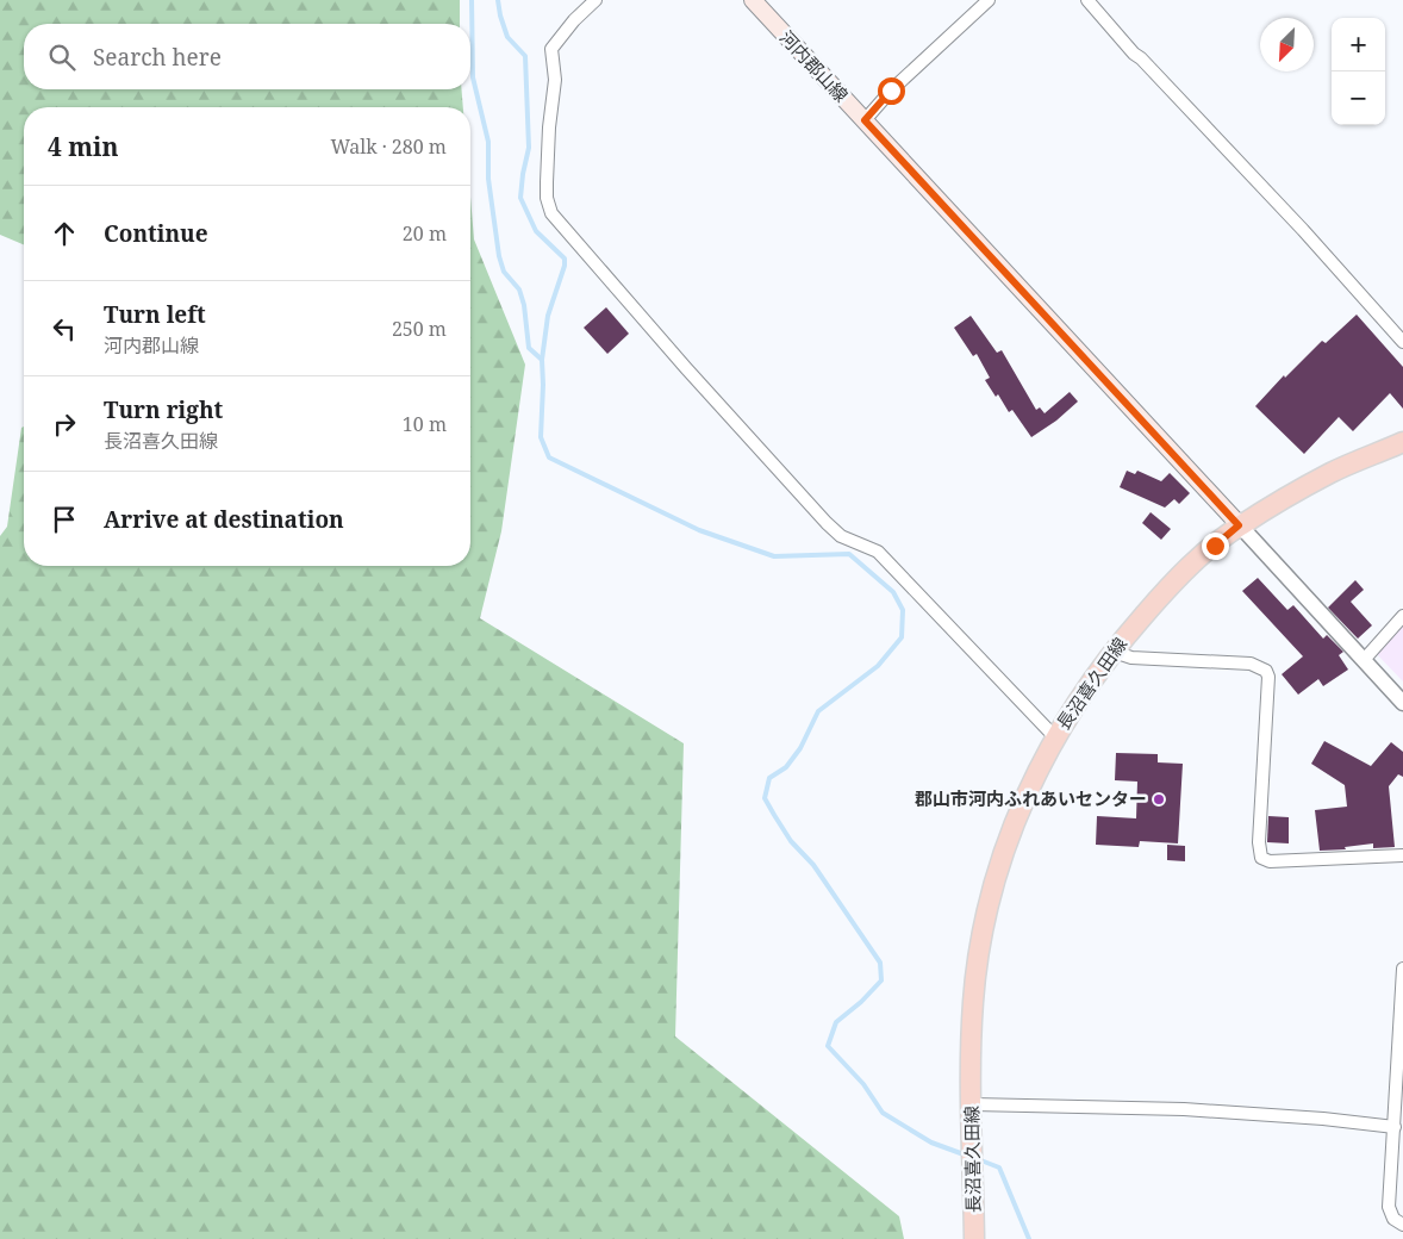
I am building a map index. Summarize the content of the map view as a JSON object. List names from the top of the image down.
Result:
{
  "streets": {
    "main road": ["河内郡山線", "長沼喜久田線"]
  },
  "crossings": [
    ["河内郡山線", "長沼喜久田線"]
  ],
  "places": ["郡山市河内ふれあいセンター"],
  "north": "bottom left",
  "page": {
    "map_buttons": ["+", "−"],
    "search": "Search here",
    "heading": ["4 min", "Walk · 280 m"],
    "list": [
      ["Continue", "20 m"],
      ["Turn left", "河内郡山線", "250 m"],
      ["Turn right", "長沼喜久田線", "10 m"],
      "Arrive at destination"
    ]
  }
}
